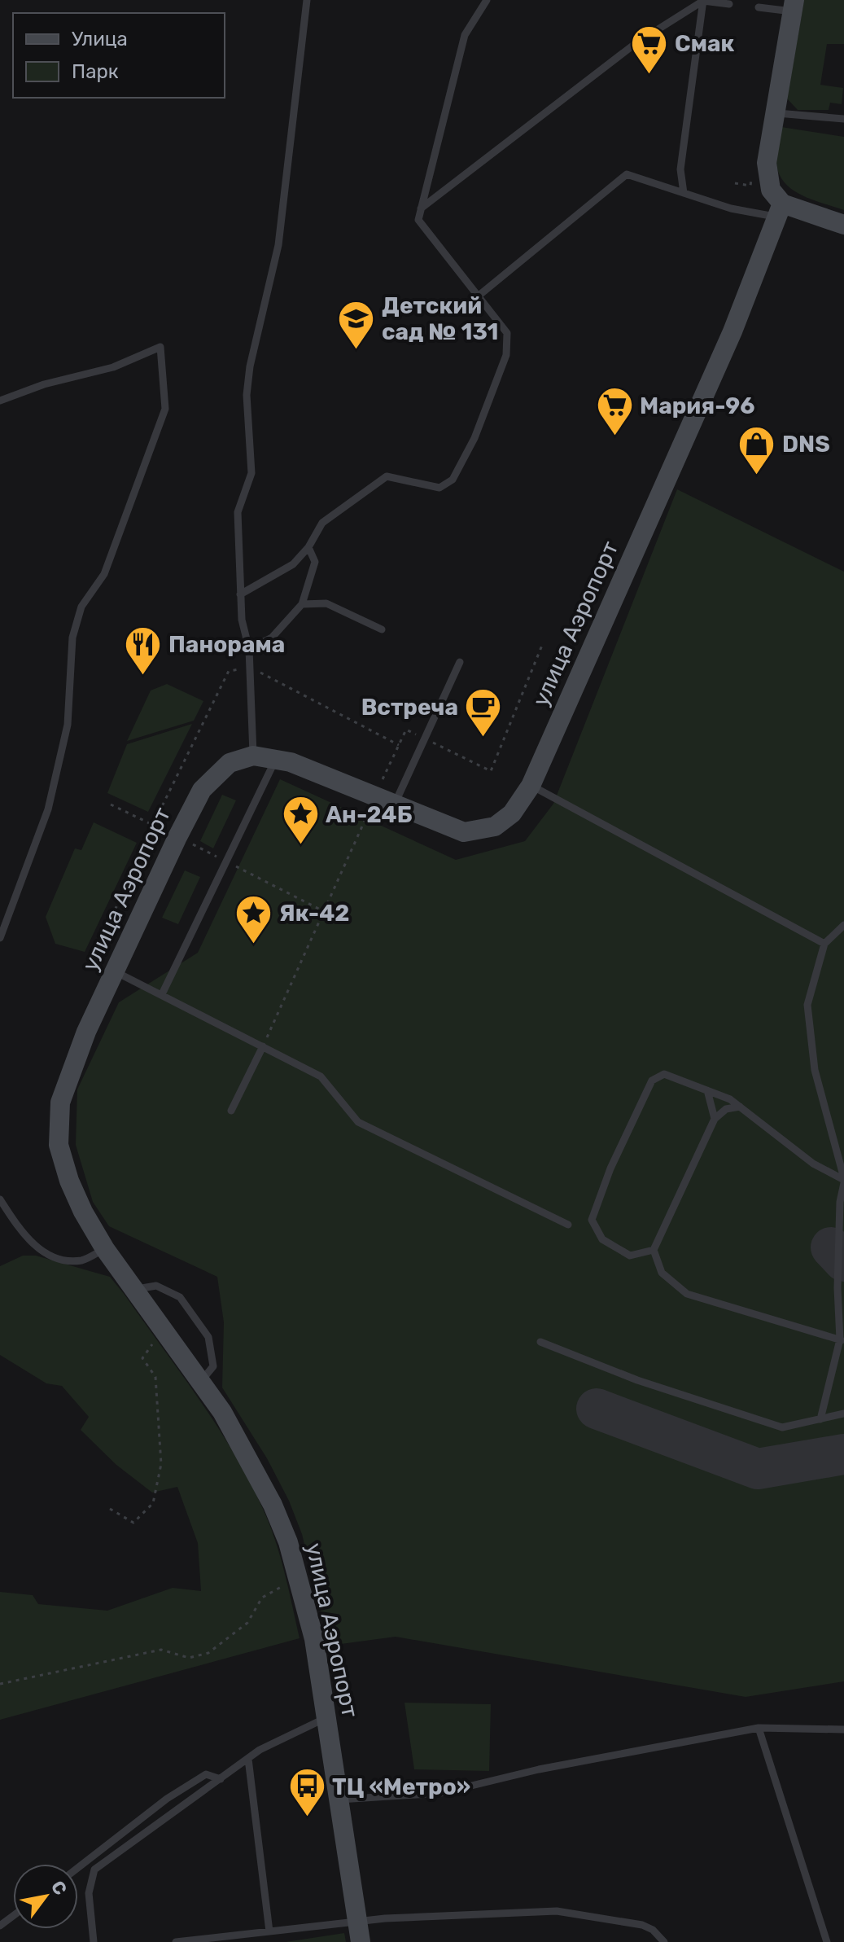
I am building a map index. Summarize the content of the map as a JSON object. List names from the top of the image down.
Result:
{
  "streets": {
    "main road": ["улица Аэропорт"]
  },
  "places": {
    "supermarket": ["Смак", "Мария-96"],
    "school or university": ["Детский сад № 131"],
    "shop": ["DNS"],
    "restaurant": ["Панорама"],
    "cafe": ["Встреча"],
    "place": ["Ан-24Б", "Як-42"],
    "bus stop": ["ТЦ «Метро»"]
  },
  "legend": ["Улица", "Парк"],
  "north": "top right"
}
